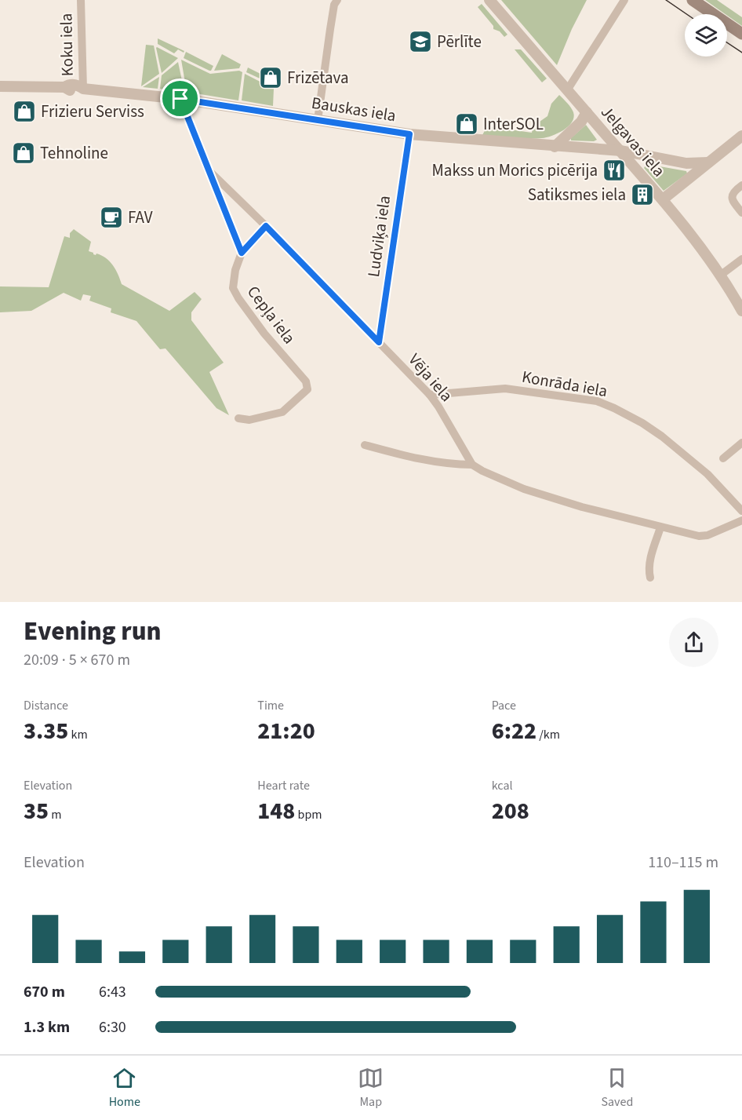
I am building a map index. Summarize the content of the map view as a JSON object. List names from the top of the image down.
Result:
{
  "streets": {
    "street": [
      "Koku iela",
      "Bauskas iela",
      "Jelgavas iela",
      "Ludviķa iela",
      "Cepļa iela",
      "Vēja iela",
      "Konrāda iela"
    ]
  },
  "crossings": [
    ["Koku iela", "Bauskas iela"],
    ["Bauskas iela", "Jelgavas iela"],
    ["Bauskas iela", "Ludviķa iela"],
    ["Bauskas iela", "Vēja iela"],
    ["Ludviķa iela", "Vēja iela"],
    ["Cepļa iela", "Vēja iela"],
    ["Vēja iela", "Konrāda iela"]
  ],
  "places": {
    "school or university": ["Pērlīte"],
    "shop": [
      "Frizētava",
      "Frizieru Serviss",
      "InterSOL",
      "Tehnoline"
    ],
    "restaurant": ["Makss un Morics picērija"],
    "building": ["Satiksmes iela"],
    "cafe": ["FAV"]
  },
  "page": {
    "heading": ["Evening run", "20:09 · 5 × 670 m"],
    "stats": [
      ["Distance", "3.35 km"],
      ["Time", "21:20"],
      ["Pace", "6:22 /km"],
      ["Elevation", "35 m"],
      ["Heart rate", "148 bpm"],
      ["kcal", "208"]
    ],
    "chart": ["Elevation", "110–115 m"],
    "list": [
      {
        "name": "670 m",
        "note": "6:43"
      },
      {
        "name": "1.3 km",
        "note": "6:30"
      }
    ],
    "tabs": ["Home", "Map", "Saved"]
  }
}
